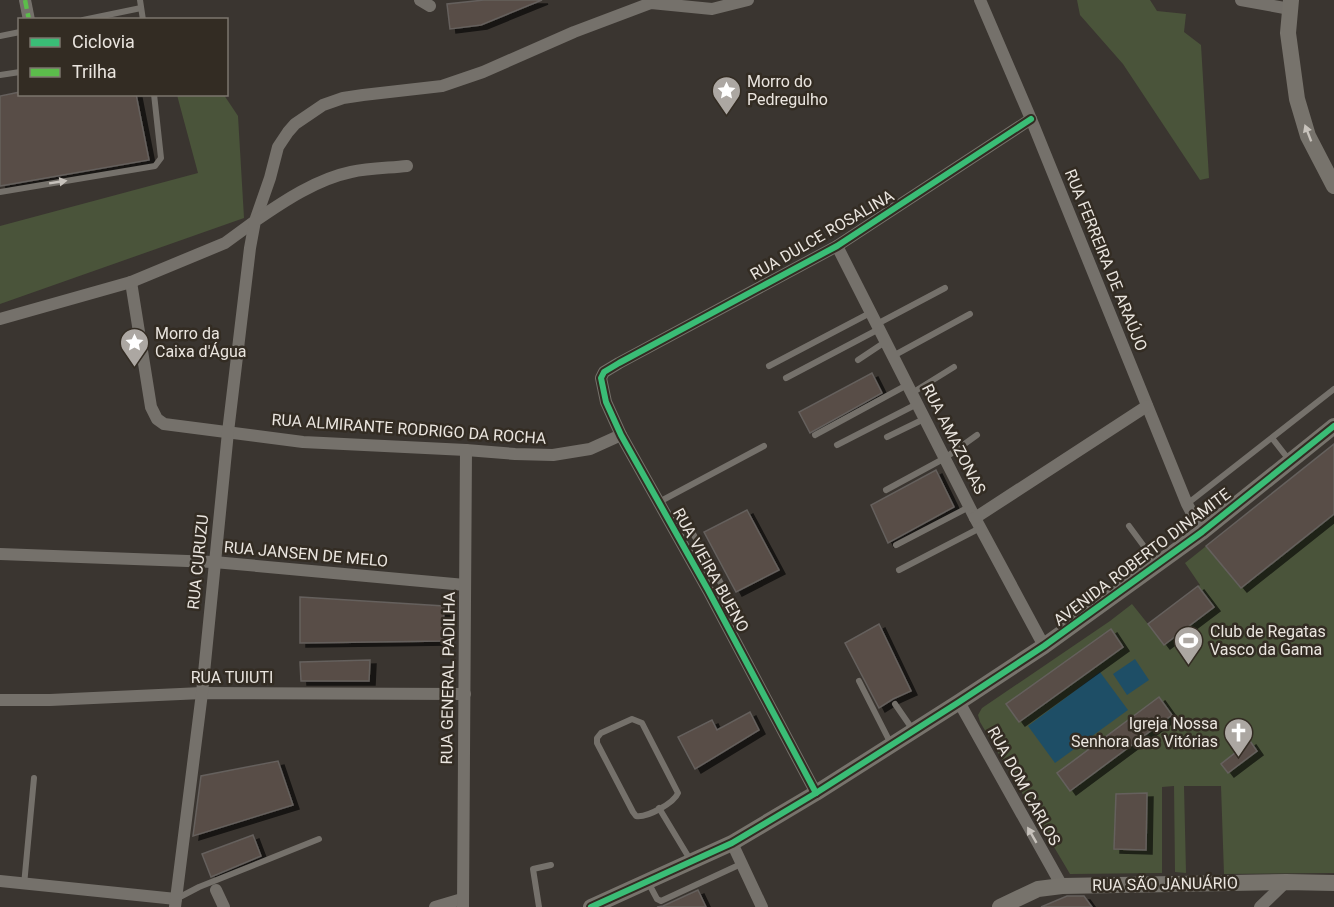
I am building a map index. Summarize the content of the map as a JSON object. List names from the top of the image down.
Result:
{
  "streets": {
    "street": [
      "RUA DULCE ROSALINA",
      "RUA FERREIRA DE ARAÚJO",
      "RUA ALMIRANTE RODRIGO DA ROCHA",
      "RUA AMAZONAS",
      "RUA JANSEN DE MELO",
      "AVENIDA ROBERTO DINAMITE",
      "RUA CURUZU",
      "RUA VIEIRA BUENO",
      "RUA TUIUTI",
      "RUA GENERAL PADILHA",
      "RUA DOM CARLOS",
      "RUA SÃO JANUÁRIO"
    ]
  },
  "crossings": [
    ["RUA DULCE ROSALINA", "RUA FERREIRA DE ARAÚJO"],
    ["RUA DULCE ROSALINA", "RUA AMAZONAS"],
    ["RUA DULCE ROSALINA", "RUA VIEIRA BUENO"],
    ["RUA FERREIRA DE ARAÚJO", "AVENIDA ROBERTO DINAMITE"],
    ["RUA ALMIRANTE RODRIGO DA ROCHA", "RUA CURUZU"],
    ["RUA ALMIRANTE RODRIGO DA ROCHA", "RUA VIEIRA BUENO"],
    ["RUA ALMIRANTE RODRIGO DA ROCHA", "RUA GENERAL PADILHA"],
    ["RUA AMAZONAS", "AVENIDA ROBERTO DINAMITE"],
    ["RUA JANSEN DE MELO", "RUA CURUZU"],
    ["RUA JANSEN DE MELO", "RUA GENERAL PADILHA"],
    ["AVENIDA ROBERTO DINAMITE", "RUA VIEIRA BUENO"],
    ["AVENIDA ROBERTO DINAMITE", "RUA DOM CARLOS"],
    ["RUA CURUZU", "RUA TUIUTI"],
    ["RUA TUIUTI", "RUA GENERAL PADILHA"],
    ["RUA DOM CARLOS", "RUA SÃO JANUÁRIO"]
  ],
  "one_way": ["RUA DOM CARLOS"],
  "places": {
    "place": ["Morro do Pedregulho", "Morro da Caixa d'Água"],
    "sports": ["Club de Regatas Vasco da Gama"],
    "church": ["Igreja Nossa Senhora das Vitórias"]
  },
  "legend": ["Ciclovia", "Trilha"]
}
